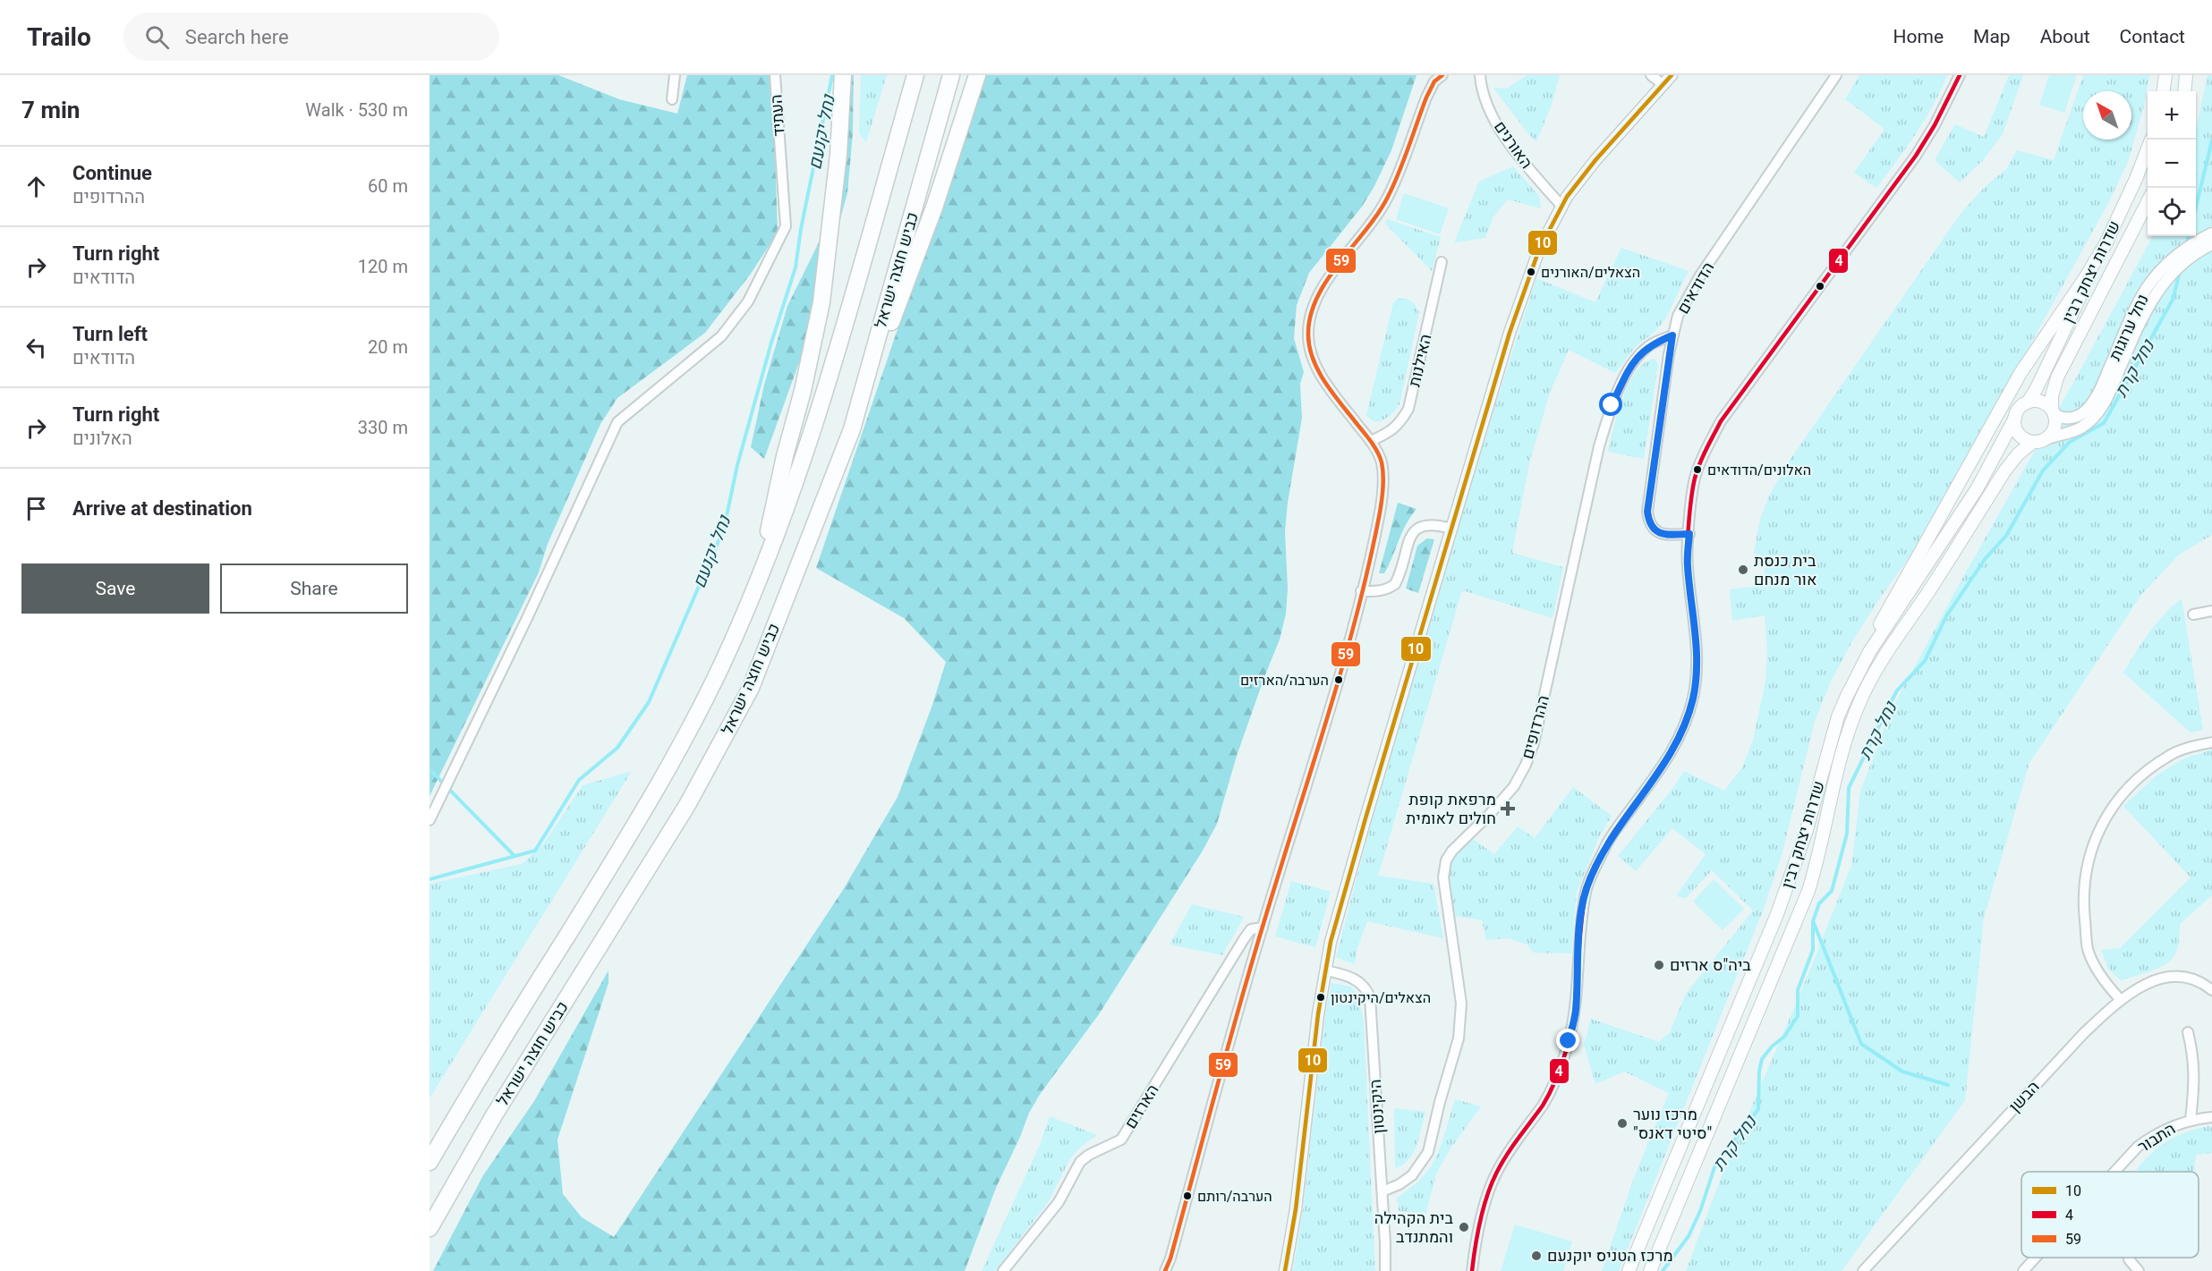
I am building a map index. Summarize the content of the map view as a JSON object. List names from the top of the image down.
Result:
{
  "streets": {
    "highway": ["כביש חוצה ישראל"],
    "main road": ["שדרות יצחק רבין"],
    "street": [
      "העתיד",
      "האורנים",
      "הדודאים",
      "נחל ערוגות",
      "האילנות",
      "ההרדופים",
      "הבשן",
      "הארזים",
      "היקינטון",
      "התבור"
    ]
  },
  "crossings": [
    ["שדרות יצחק רבין", "נחל ערוגות"],
    ["הדודאים", "ההרדופים"],
    ["ההרדופים", "היקינטון"]
  ],
  "water": ["נחל יקנעם", "נחל קרת"],
  "places": {
    "other": [
      "הצאלים/האורנים",
      "האלונים/הדודאים",
      "בית כנסת אור מנחם",
      "הערבה/הארזים",
      "ביה\"ס ארזים",
      "הצאלים/היקינטון",
      "מרכז נוער \"סיטי דאנס\"",
      "הערבה/רותם",
      "בית הקהילה והמתנדב",
      "מרכז הטניס יוקנעם"
    ],
    "health": ["מרפאת קופת חולים לאומית"]
  },
  "lines": ["transit line 10", "transit line 4", "transit line 59"],
  "legend": ["10", "4", "59"],
  "north": "top left",
  "page": {
    "header": "Trailo",
    "search": "Search here",
    "nav": [
      "Home",
      "Map",
      "About",
      "Contact"
    ],
    "heading": ["7 min", "Walk · 530 m"],
    "map_buttons": ["+", "−"],
    "list": [
      ["Continue", "ההרדופים", "60 m"],
      ["Turn right", "הדודאים", "120 m"],
      ["Turn left", "הדודאים", "20 m"],
      ["Turn right", "האלונים", "330 m"],
      "Arrive at destination"
    ],
    "buttons": ["Save", "Share"]
  }
}
